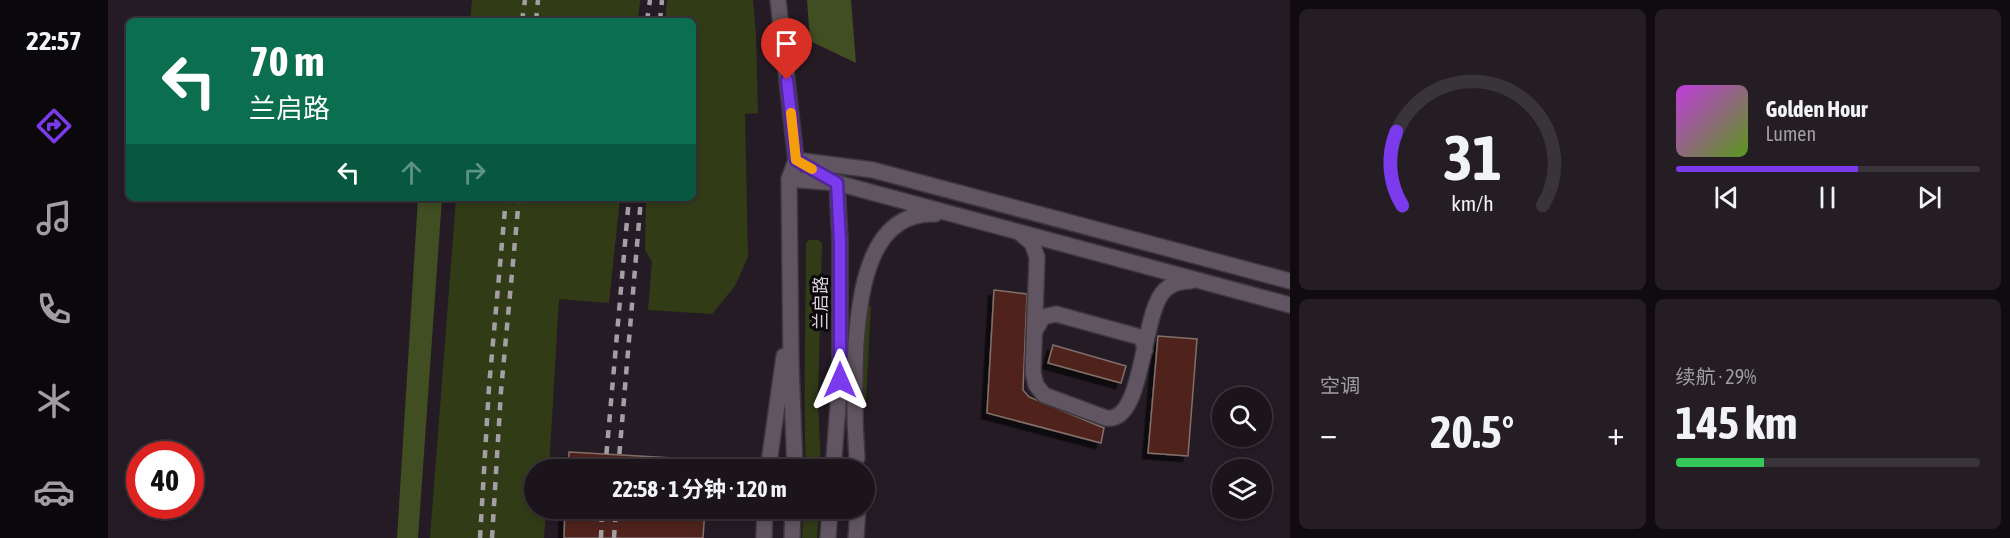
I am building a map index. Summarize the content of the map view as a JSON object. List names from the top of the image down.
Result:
{
  "streets": {
    "street": ["兰启路"]
  },
  "page": {
    "tabs": "22:57",
    "turn": ["70 m", "兰启路"],
    "song": ["Golden Hour", "Lumen"],
    "tile": [
      "空调",
      ["续航 · 29%", "145 km"]
    ],
    "heat": ["−", "20.5°", "+"],
    "limit": "40",
    "trip": "22:58 · 1 分钟 · 120 m",
    "gauge": ["31", "km/h"]
  }
}
